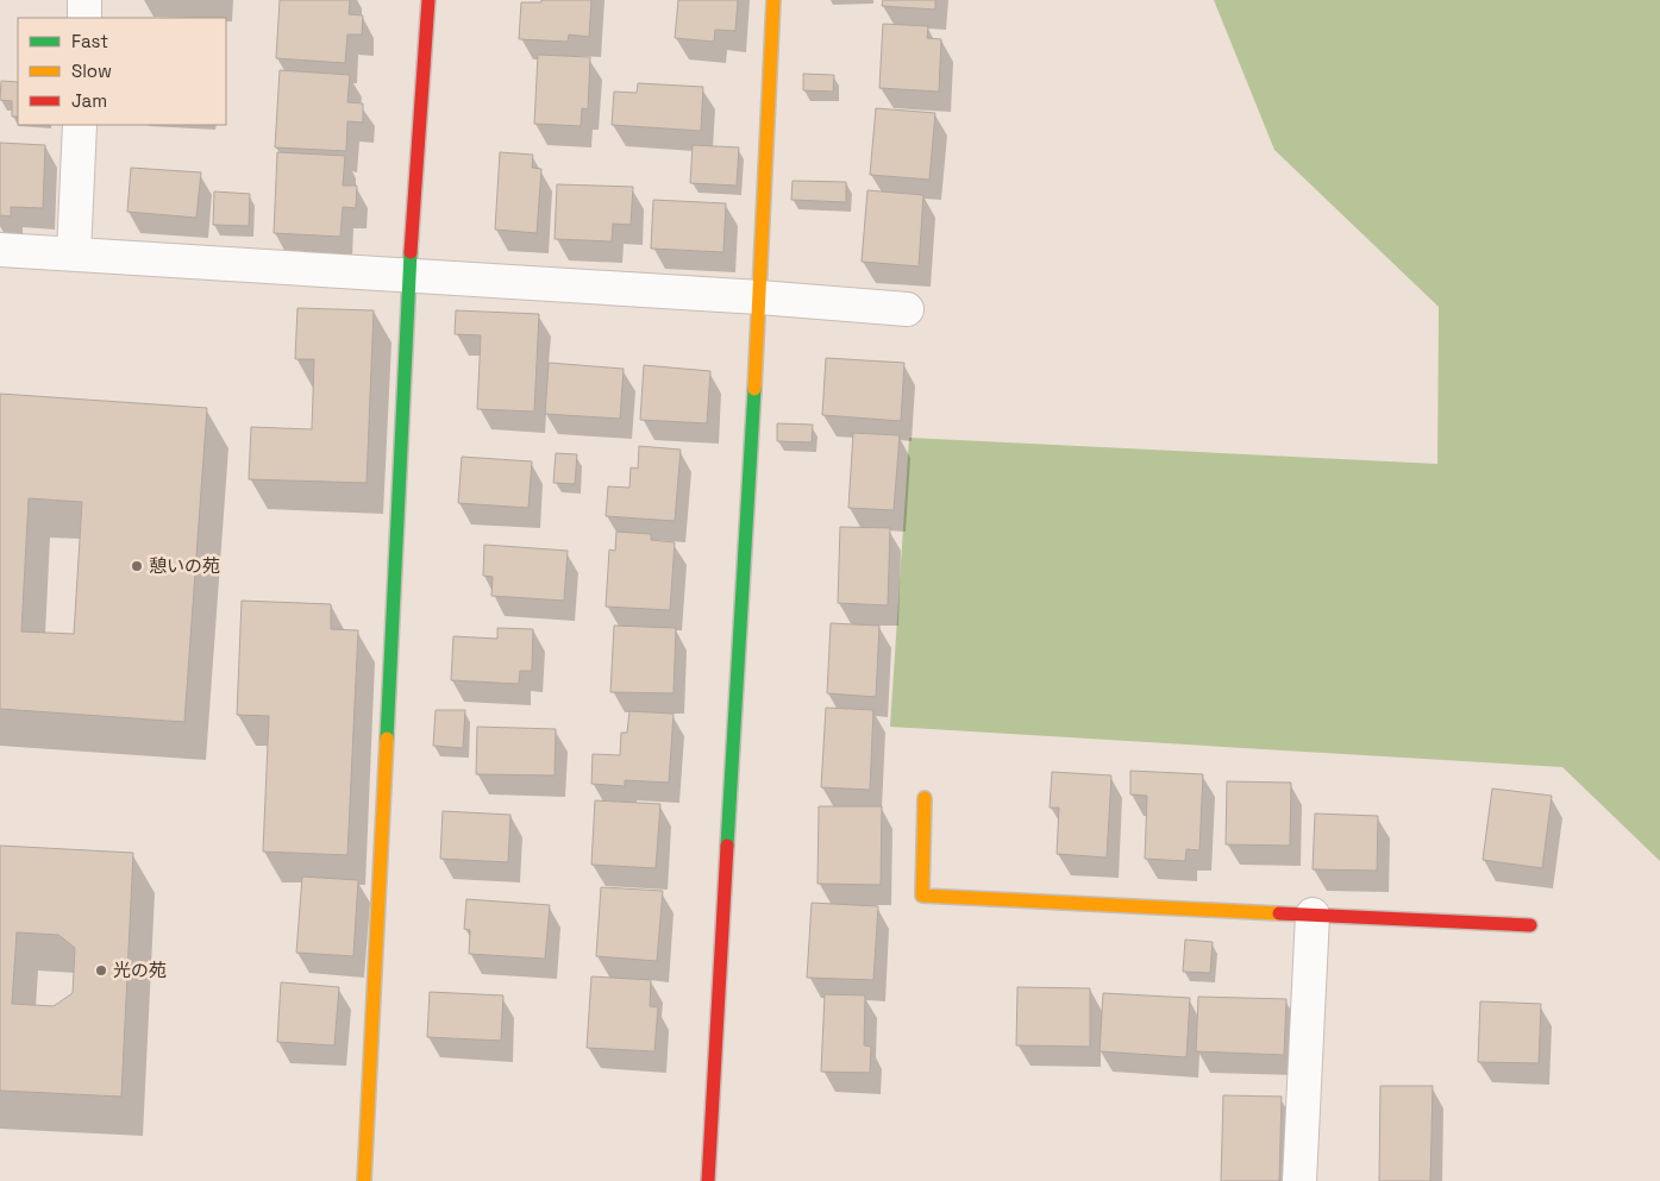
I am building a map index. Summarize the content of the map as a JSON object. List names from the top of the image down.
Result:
{
  "places": ["憩いの苑", "光の苑"],
  "legend": ["Fast", "Slow", "Jam"]
}
